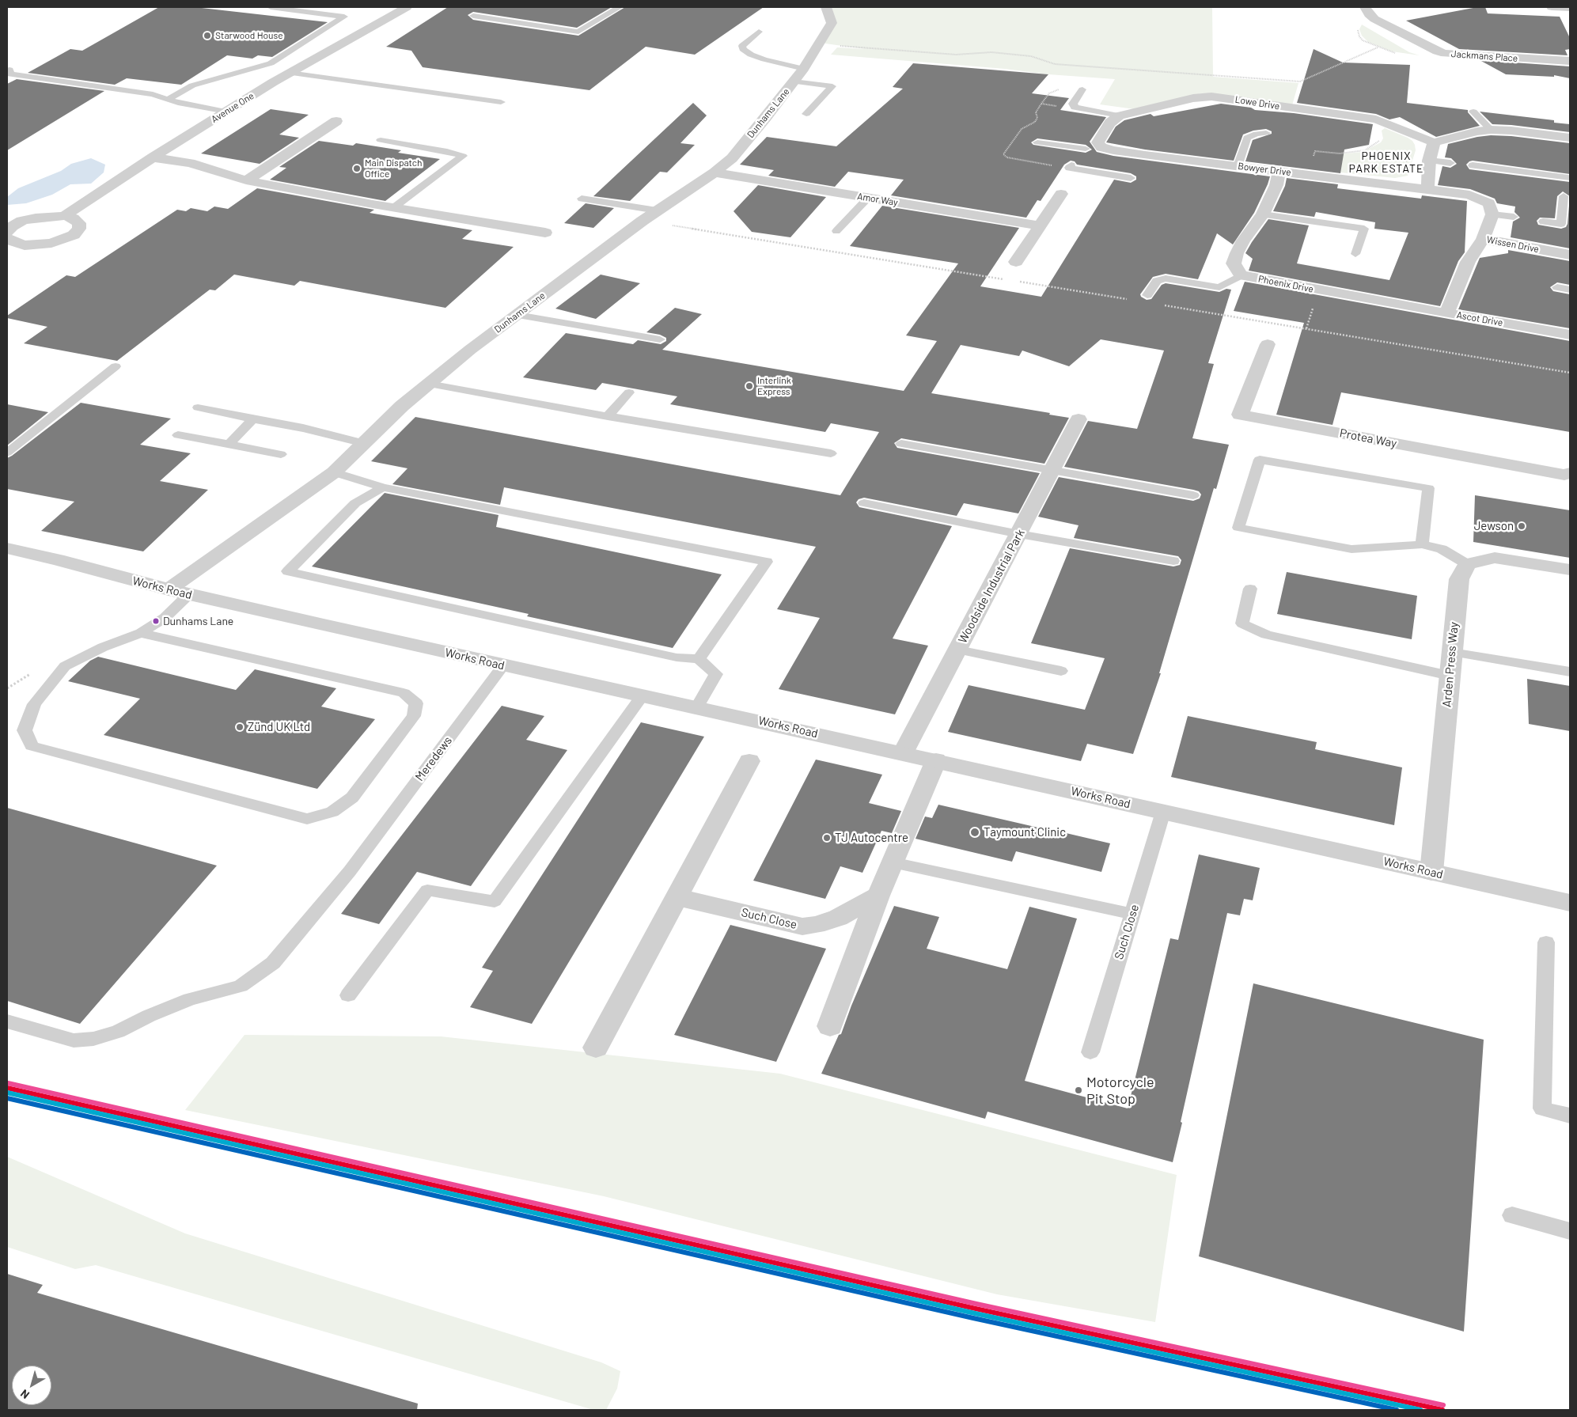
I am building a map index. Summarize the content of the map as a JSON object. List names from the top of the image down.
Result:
{
  "streets": {
    "street": [
      "Jackmans Place",
      "Lowe Drive",
      "Avenue One",
      "Dunhams Lane",
      "Bowyer Drive",
      "Amor Way",
      "Wissen Drive",
      "Phoenix Drive",
      "Ascot Drive",
      "Protea Way",
      "Woodside Industrial Park",
      "Works Road",
      "Arden Press Way",
      "Such Close"
    ],
    "lane": ["Meredews"]
  },
  "crossings": [
    ["Dunhams Lane", "Amor Way"],
    ["Dunhams Lane", "Works Road"],
    ["Bowyer Drive", "Phoenix Drive"],
    ["Wissen Drive", "Ascot Drive"],
    ["Phoenix Drive", "Ascot Drive"],
    ["Woodside Industrial Park", "Works Road"],
    ["Works Road", "Arden Press Way"],
    ["Works Road", "Meredews"],
    ["Works Road", "Such Close"]
  ],
  "districts": ["PHOENIX PARK ESTATE"],
  "places": [
    "Starwood House",
    "Main Dispatch Office",
    "Interlink Express",
    "Jewson",
    "Dunhams Lane",
    "Zünd UK Ltd",
    "Taymount Clinic",
    "TJ Autocentre",
    "Motorcycle Pit Stop"
  ],
  "north": "bottom left"
}
